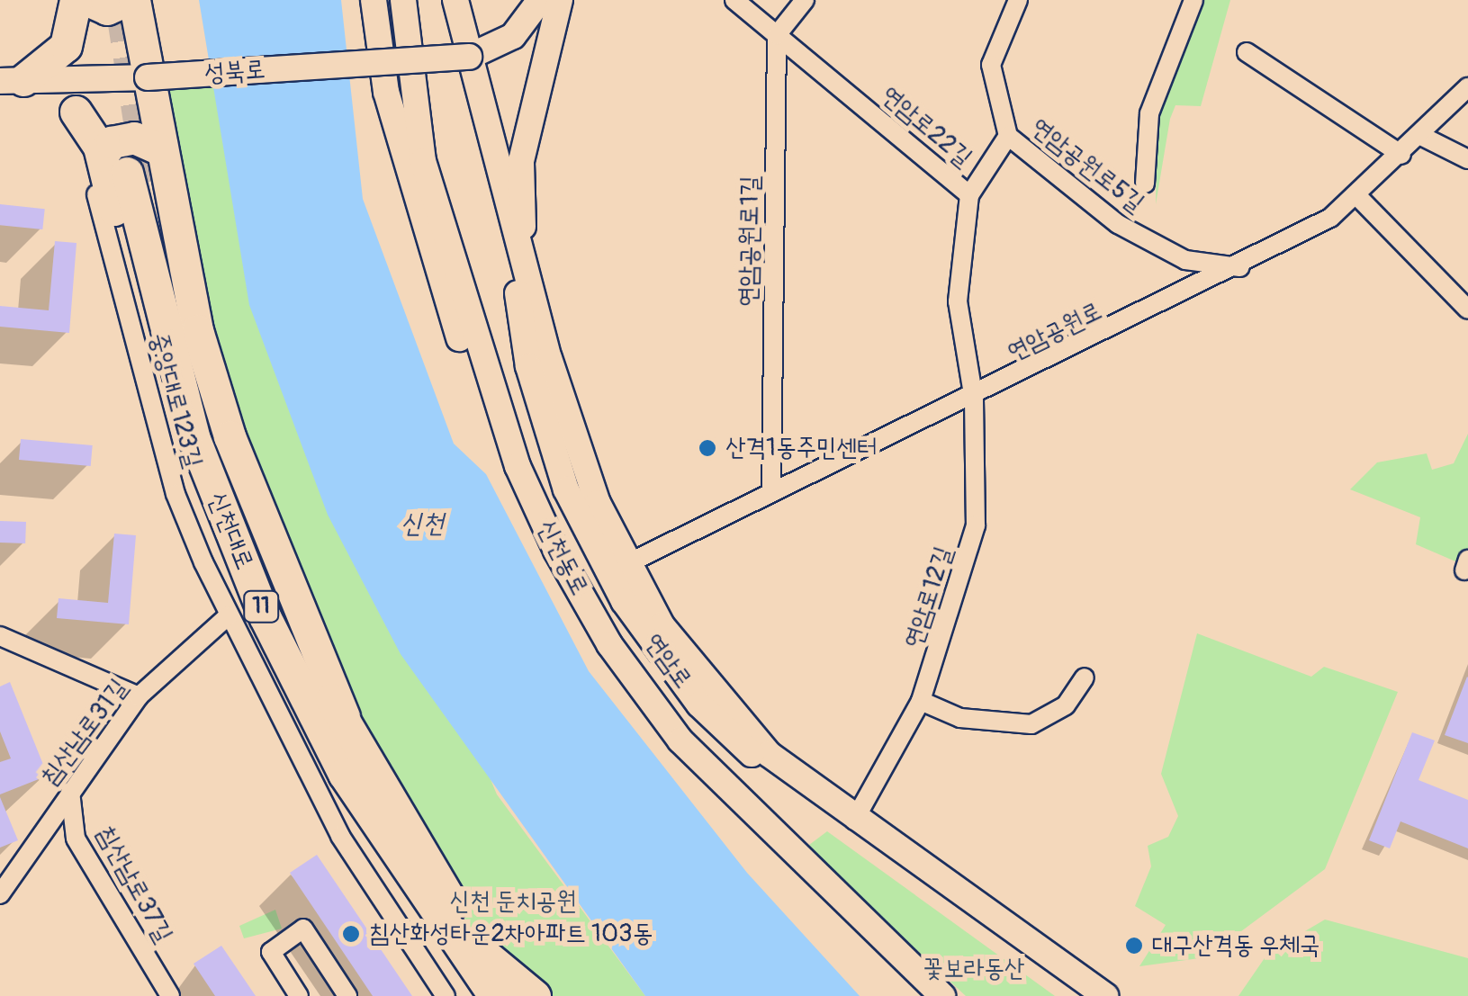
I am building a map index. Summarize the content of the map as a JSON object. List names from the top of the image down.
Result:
{
  "streets": {
    "highway": ["신천대로", "11"],
    "main road": ["성북로", "신천동로", "연암로"],
    "street": [
      "연암로22길",
      "연암공원로5길",
      "연암공원로1길",
      "연암공원로",
      "중앙대로123길",
      "연암로12길",
      "침산남로31길",
      "침산남로37길"
    ]
  },
  "crossings": [
    ["성북로", "중앙대로123길"],
    ["연암로22길", "연암공원로1길"],
    ["연암로22길", "연암공원로"],
    ["연암로22길", "연암로12길"],
    ["연암공원로5길", "연암공원로"],
    ["연암공원로1길", "연암공원로"],
    ["연암공원로", "연암로12길"],
    ["연암공원로", "연암로"],
    ["중앙대로123길", "침산남로31길"],
    ["연암로12길", "연암로"],
    ["침산남로31길", "침산남로37길"]
  ],
  "water": ["신천"],
  "parks": ["신천 둔치공원", "꽃보라동산"],
  "places": ["산격1동주민센터", "침산화성타운2차아파트 103동", "대구산격동 우체국"]
}
